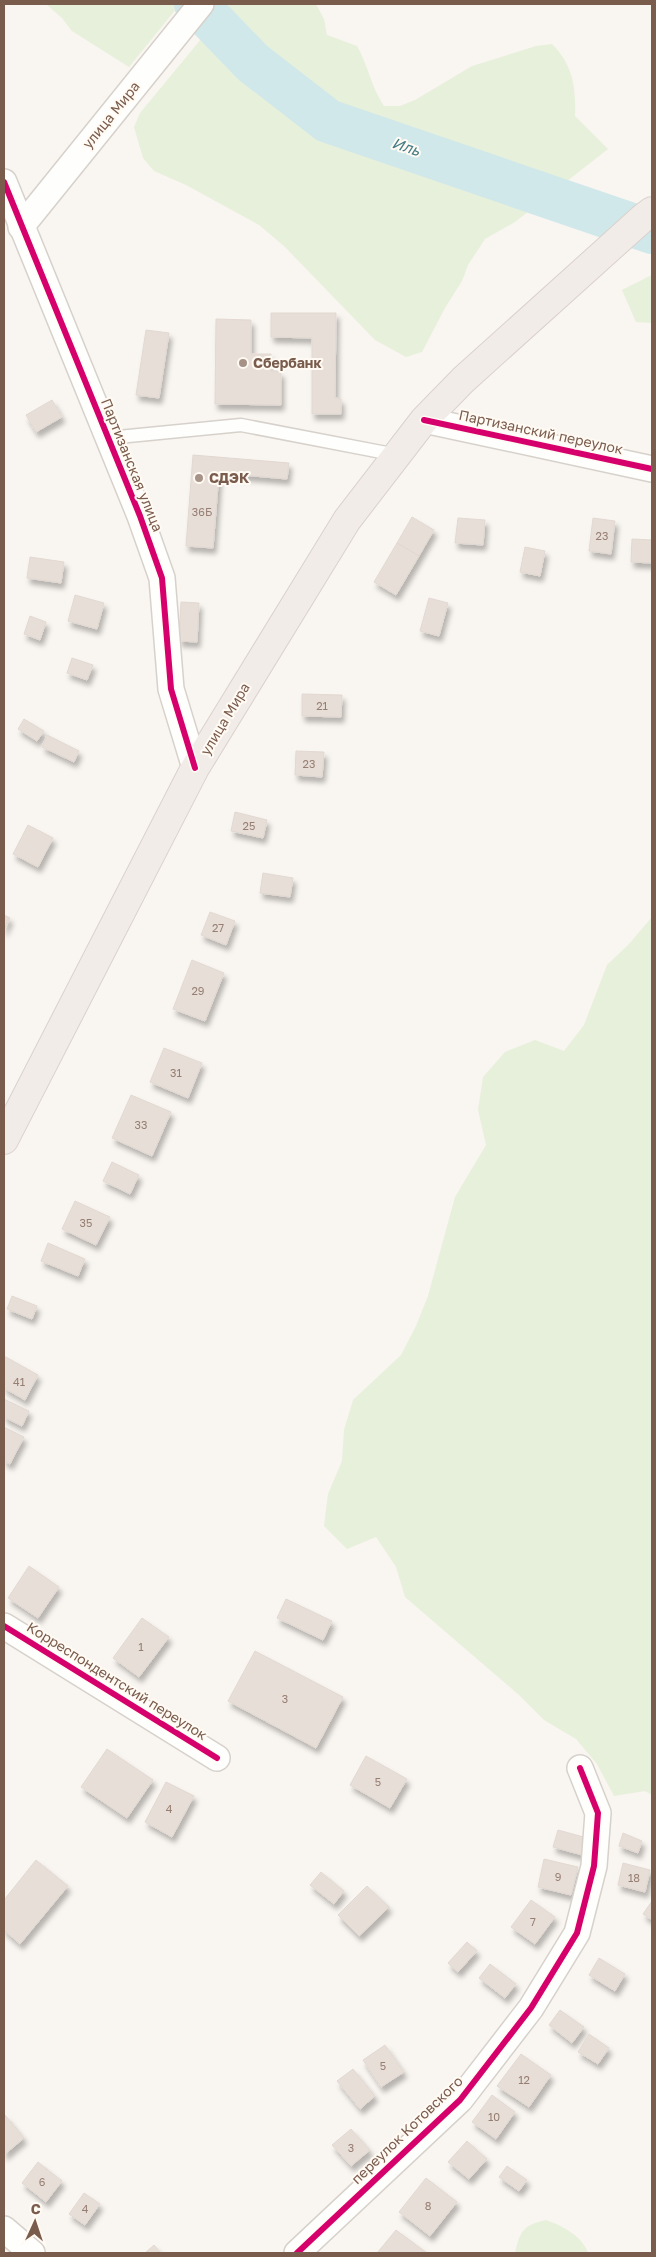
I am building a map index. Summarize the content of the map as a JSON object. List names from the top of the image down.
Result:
{
  "streets": {
    "highway": ["улица Мира"],
    "street": [
      "Партизанский переулок",
      "Партизанская улица",
      "Корреспондентский переулок",
      "переулок Котовского"
    ]
  },
  "crossings": [
    ["улица Мира", "Партизанский переулок"],
    ["улица Мира", "Партизанская улица"]
  ],
  "water": ["Иль"],
  "places": ["Сбербанк", "СДЭК"],
  "house_numbers": [
    "36Б",
    "23",
    "21",
    "23",
    "25",
    "27",
    "29",
    "31",
    "33",
    "35",
    "41",
    "1",
    "3",
    "5",
    "4",
    "9",
    "18",
    "7",
    "5",
    "12",
    "10",
    "3",
    "6",
    "8",
    "4"
  ],
  "north": "top"
}
